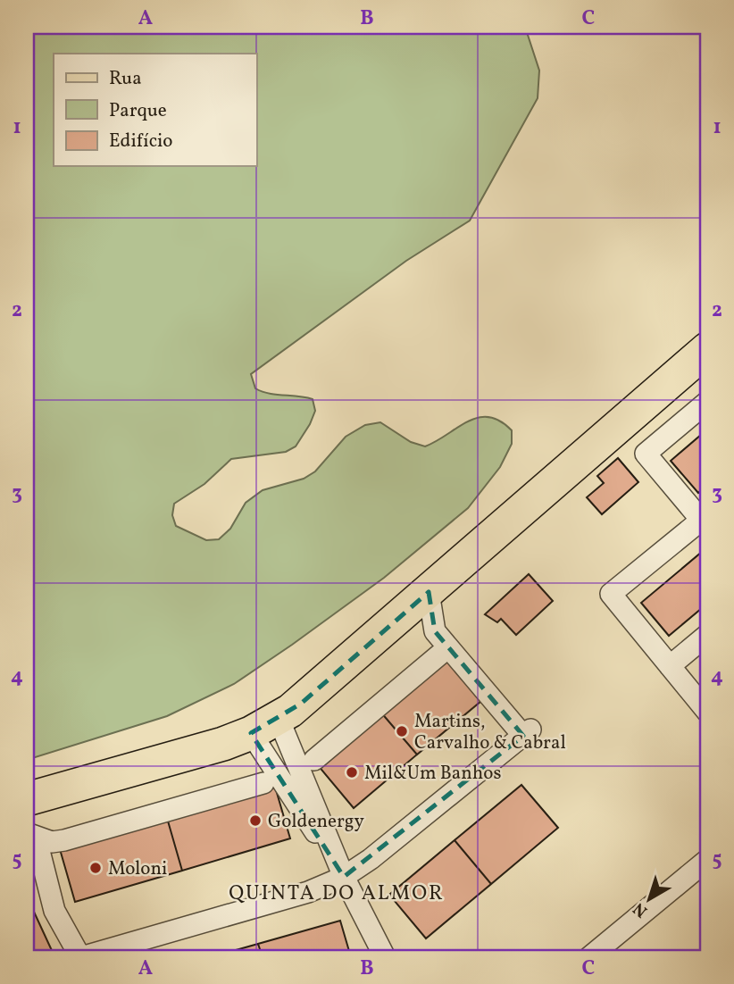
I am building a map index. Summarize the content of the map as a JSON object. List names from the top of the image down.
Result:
{
  "districts": ["QUINTA DO ALMOR"],
  "places": [
    "Martins, Carvalho & Cabral",
    "Mil&Um Banhos",
    "Goldenergy",
    "Moloni"
  ],
  "legend": ["Rua", "Parque", "Edifício"],
  "north": "bottom left",
  "grid": {
    "columns": ["A", "B", "C"],
    "rows": [
      "1",
      "2",
      "3",
      "4",
      "5"
    ]
  }
}
